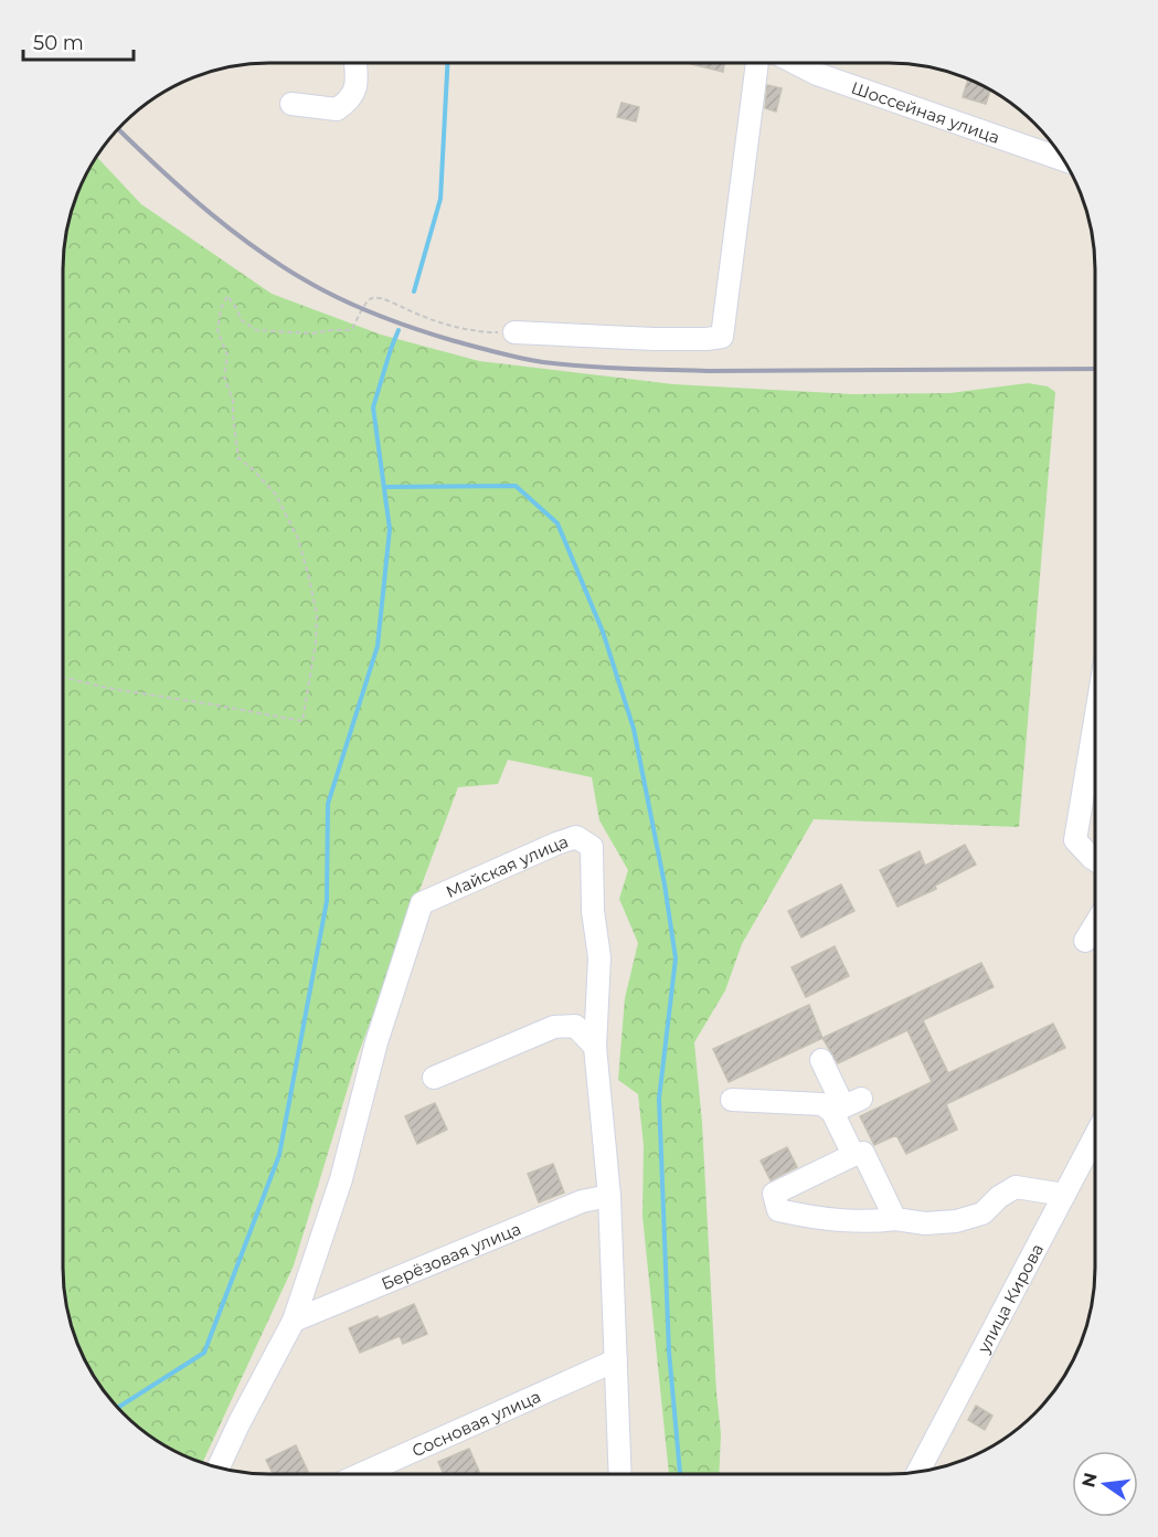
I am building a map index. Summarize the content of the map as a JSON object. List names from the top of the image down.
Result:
{
  "streets": {
    "street": [
      "Шоссейная улица",
      "Майская улица",
      "Берёзовая улица",
      "улица Кирова",
      "Сосновая улица"
    ]
  },
  "crossings": [
    ["Майская улица", "Берёзовая улица"]
  ],
  "scale_bar": "50 m",
  "north": "left"
}
